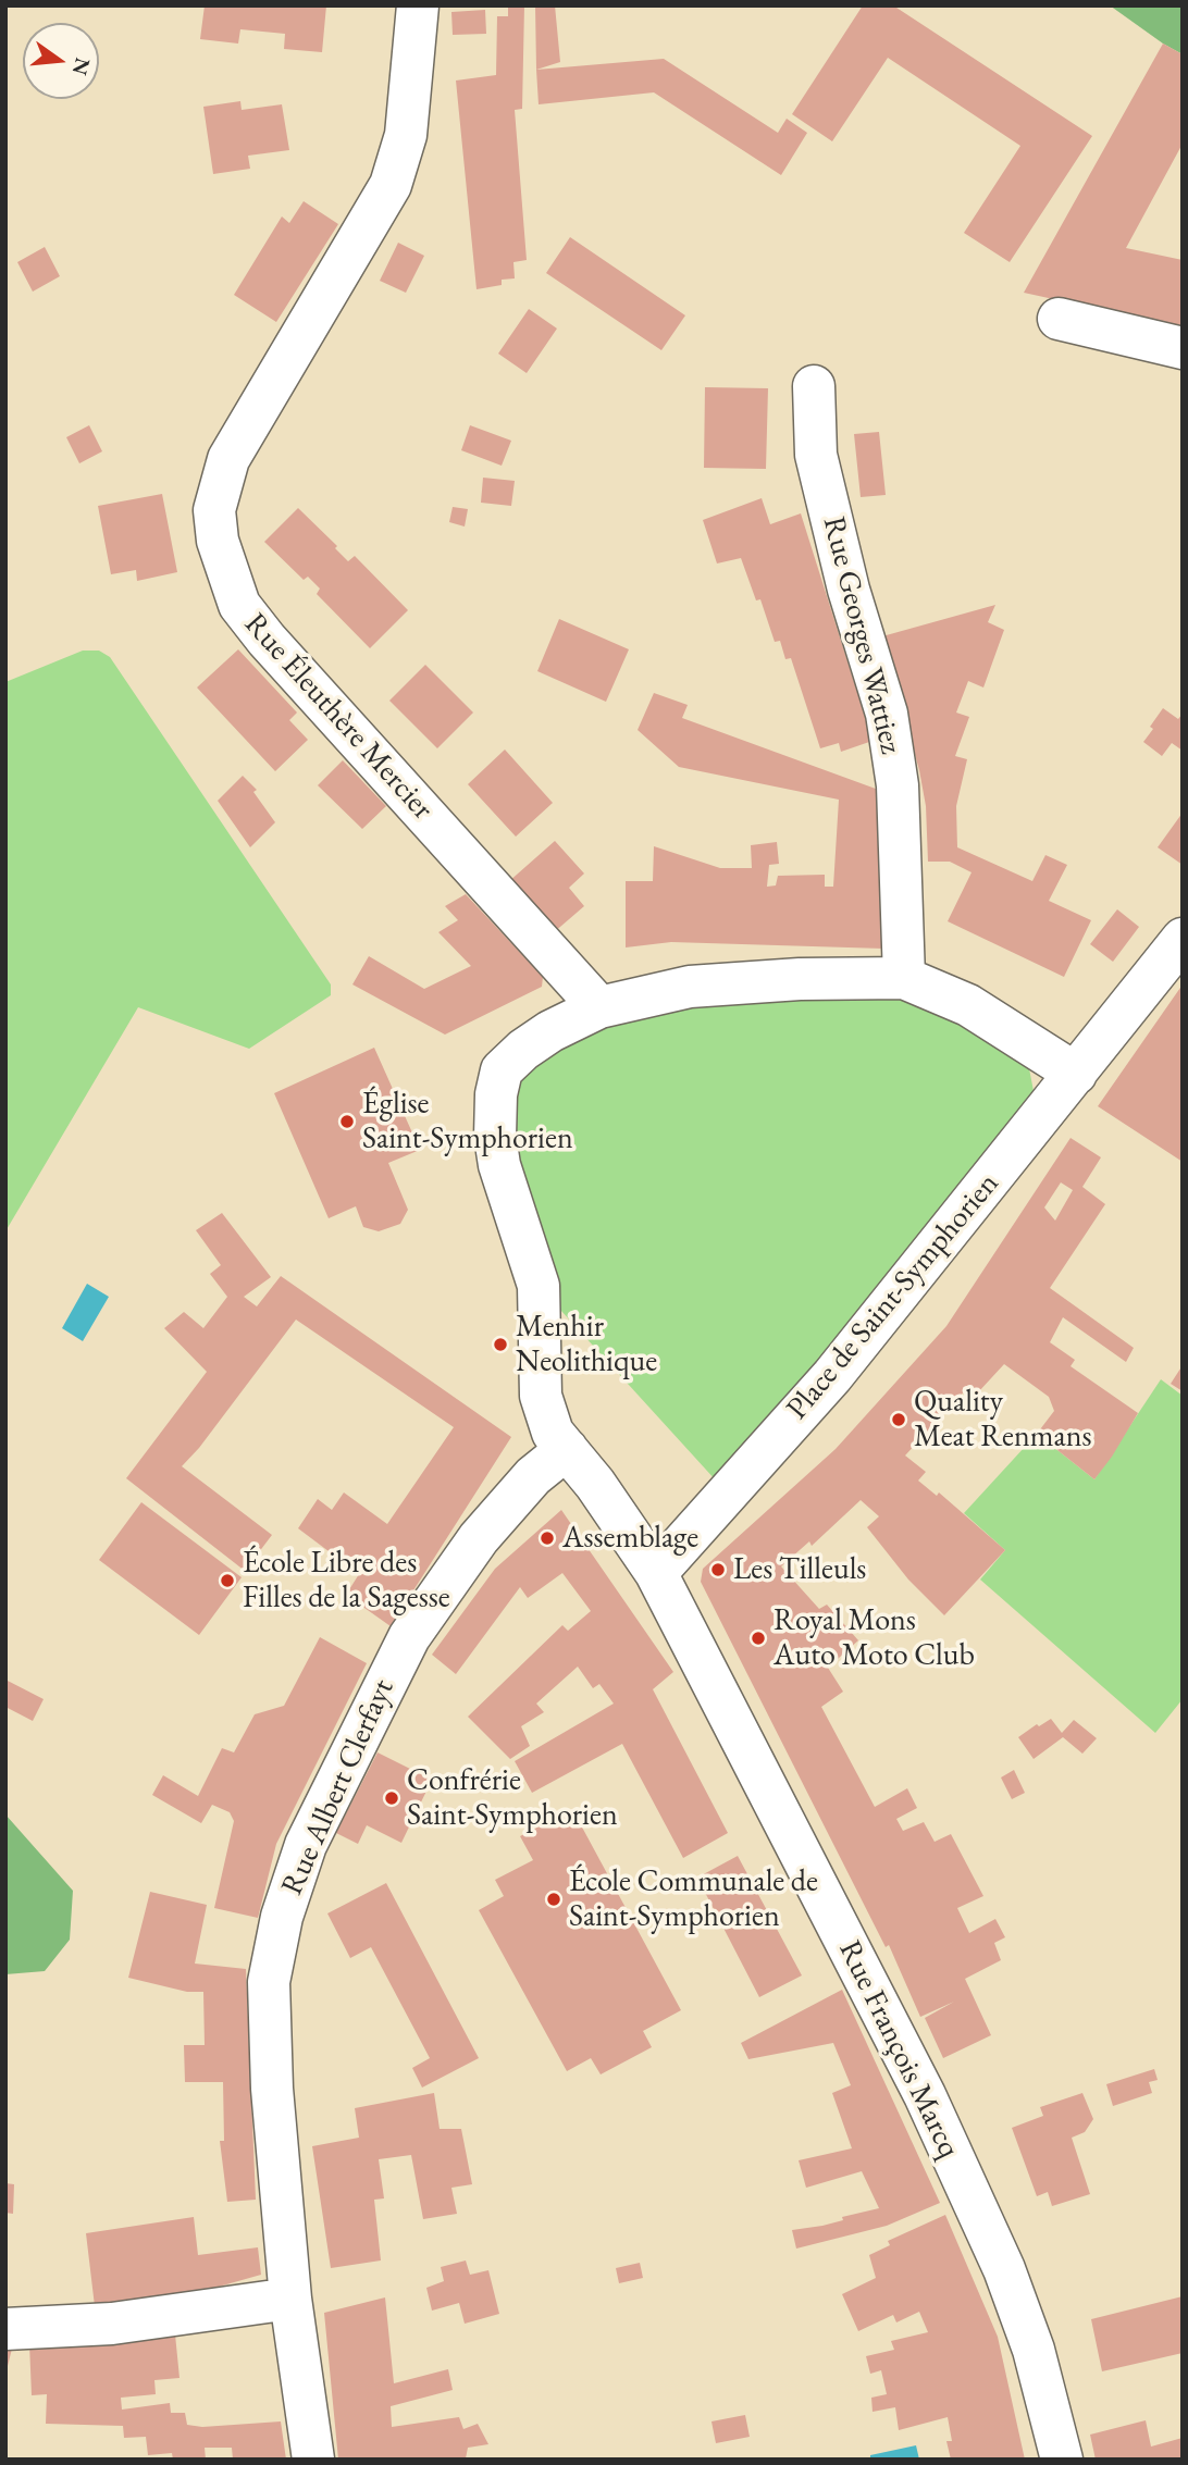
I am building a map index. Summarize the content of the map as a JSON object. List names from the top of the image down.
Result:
{
  "streets": {
    "street": [
      "Rue Georges Wattiez",
      "Rue Éleuthère Mercier",
      "Place de Saint-Symphorien",
      "Rue Albert Clerfayt",
      "Rue François Marcq"
    ]
  },
  "crossings": [
    ["Place de Saint-Symphorien", "Rue François Marcq"]
  ],
  "places": [
    "Église Saint-Symphorien",
    "Menhir Neolithique",
    "Quality Meat Renmans",
    "Assemblage",
    "Les Tilleuls",
    "École Libre des Filles de la Sagesse",
    "Royal Mons Auto Moto Club",
    "Confrérie Saint-Symphorien",
    "École Communale de Saint-Symphorien"
  ],
  "north": "right"
}
